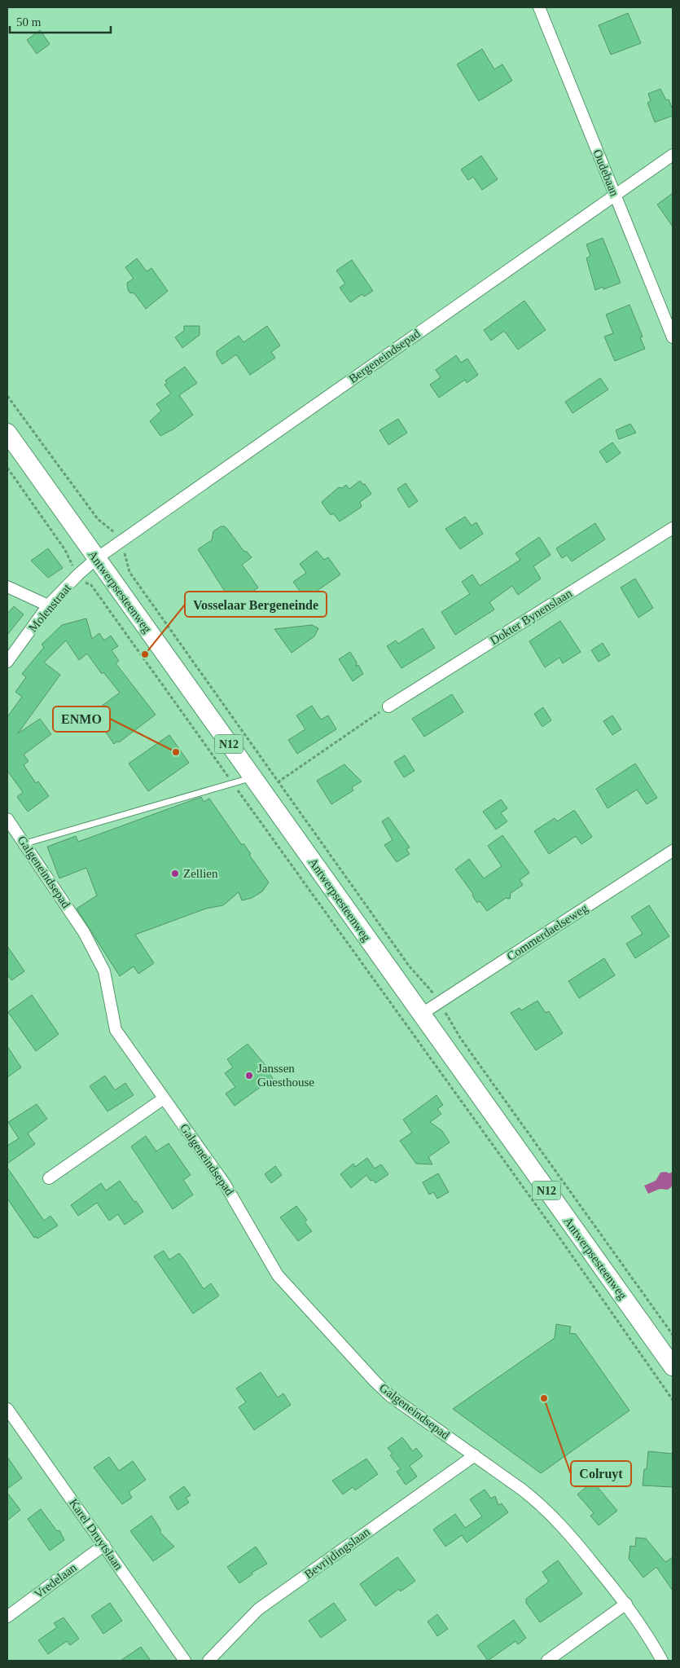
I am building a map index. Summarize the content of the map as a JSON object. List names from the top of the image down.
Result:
{
  "streets": {
    "main road": ["Antwerpsesteenweg", "N12"],
    "street": [
      "Oudebaan",
      "Bergeneindsepad",
      "Molenstraat",
      "Dokter Bynenslaan",
      "Galgeneindsepad",
      "Commerdaelseweg",
      "Karel Druytslaan",
      "Bevrijdingslaan",
      "Vredelaan"
    ]
  },
  "crossings": [
    ["Oudebaan", "Bergeneindsepad"],
    ["Bergeneindsepad", "Antwerpsesteenweg"],
    ["Bergeneindsepad", "Molenstraat"],
    ["Antwerpsesteenweg", "Molenstraat"],
    ["Antwerpsesteenweg", "Commerdaelseweg"],
    ["Galgeneindsepad", "Bevrijdingslaan"],
    ["Karel Druytslaan", "Vredelaan"]
  ],
  "places": [
    "Vosselaar Bergeneinde",
    "ENMO",
    "Zellien",
    "Janssen Guesthouse",
    "Colruyt"
  ],
  "scale_bar": "50 m"
}
